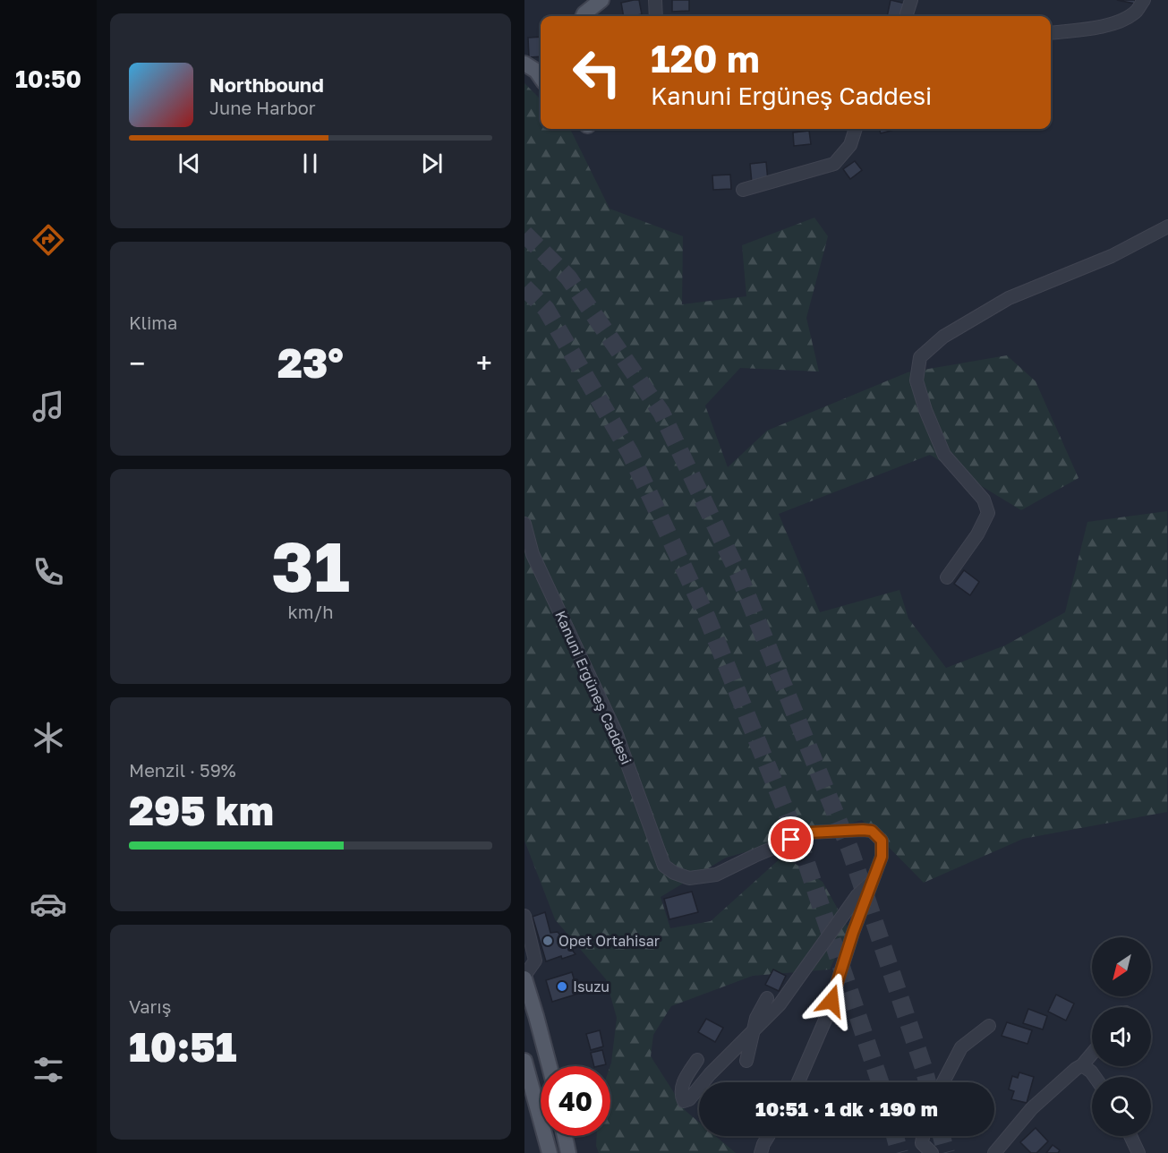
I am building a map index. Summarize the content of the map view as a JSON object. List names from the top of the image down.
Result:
{
  "streets": {
    "street": ["Kanuni Ergüneş Caddesi"]
  },
  "places": ["Opet Ortahisar", "Isuzu"],
  "north": "bottom left",
  "page": {
    "tabs": "10:50",
    "turn": ["120 m", "Kanuni Ergüneş Caddesi"],
    "song": ["Northbound", "June Harbor"],
    "tile": [
      "Klima",
      ["31", "km/h"],
      ["Menzil · 59%", "295 km"],
      ["Varış", "10:51"]
    ],
    "heat": ["−", "23°", "+"],
    "limit": "40",
    "trip": "10:51 · 1 dk · 190 m"
  }
}
